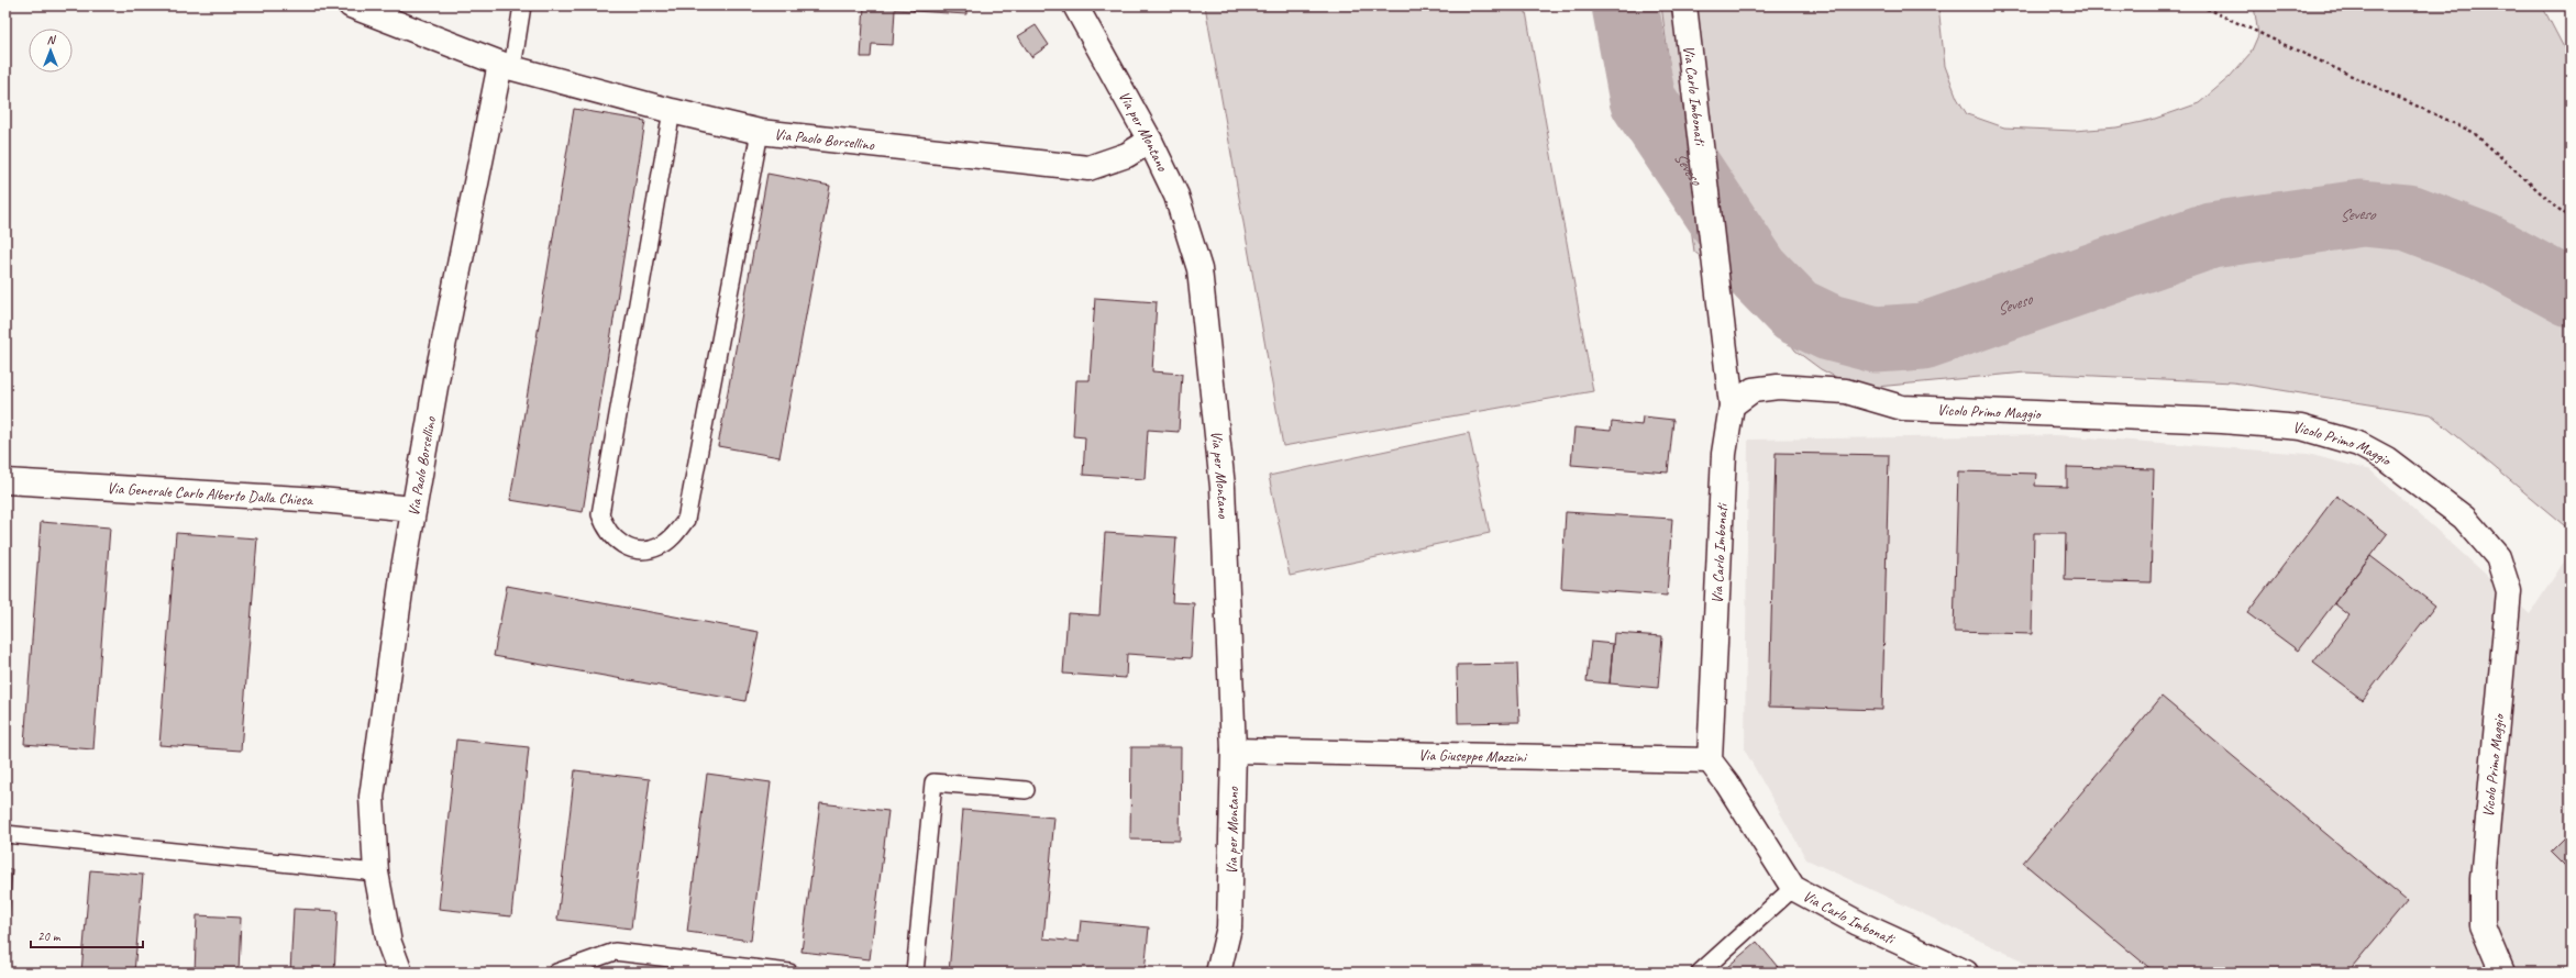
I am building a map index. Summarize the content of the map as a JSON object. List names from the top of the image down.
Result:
{
  "streets": {
    "street": [
      "Via Carlo Imbonati",
      "Via per Montano",
      "Via Paolo Borsellino",
      "Vicolo Primo Maggio",
      "Via Generale Carlo Alberto Dalla Chiesa",
      "Via Giuseppe Mazzini"
    ]
  },
  "crossings": [
    ["Via Carlo Imbonati", "Vicolo Primo Maggio"],
    ["Via Carlo Imbonati", "Via Giuseppe Mazzini"],
    ["Via per Montano", "Via Paolo Borsellino"],
    ["Via per Montano", "Via Giuseppe Mazzini"],
    ["Via Paolo Borsellino", "Via Generale Carlo Alberto Dalla Chiesa"]
  ],
  "water": ["Seveso"],
  "scale_bar": "20 m",
  "north": "top"
}
